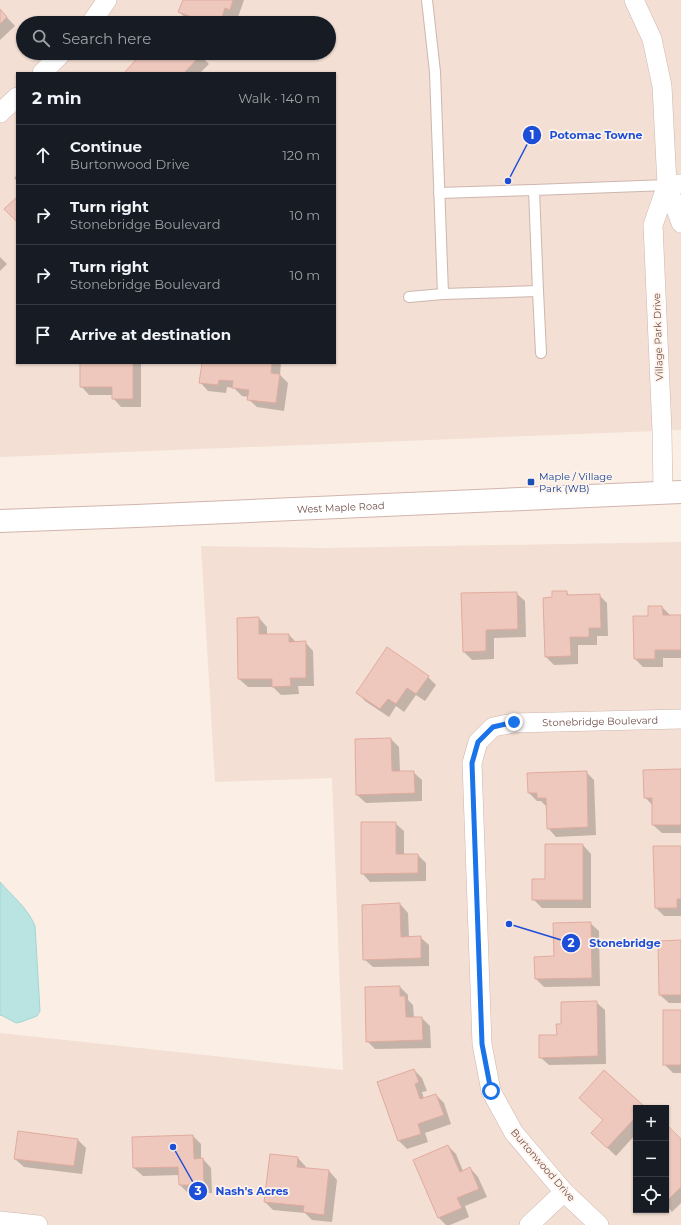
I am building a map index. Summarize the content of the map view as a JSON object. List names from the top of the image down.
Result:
{
  "streets": {
    "main road": ["West Maple Road"],
    "street": ["Village Park Drive", "Stonebridge Boulevard", "Burtonwood Drive"]
  },
  "crossings": [
    ["Village Park Drive", "West Maple Road"],
    ["Stonebridge Boulevard", "Burtonwood Drive"]
  ],
  "places": {
    "other": ["Potomac Towne", "Stonebridge", "Nash's Acres"],
    "transit": ["Maple / Village Park (WB)"]
  },
  "page": {
    "search": "Search here",
    "heading": ["2 min", "Walk · 140 m"],
    "list": [
      ["Continue", "Burtonwood Drive", "120 m"],
      ["Turn right", "Stonebridge Boulevard", "10 m"],
      ["Turn right", "Stonebridge Boulevard", "10 m"],
      "Arrive at destination"
    ],
    "map_buttons": ["+", "−"]
  }
}
